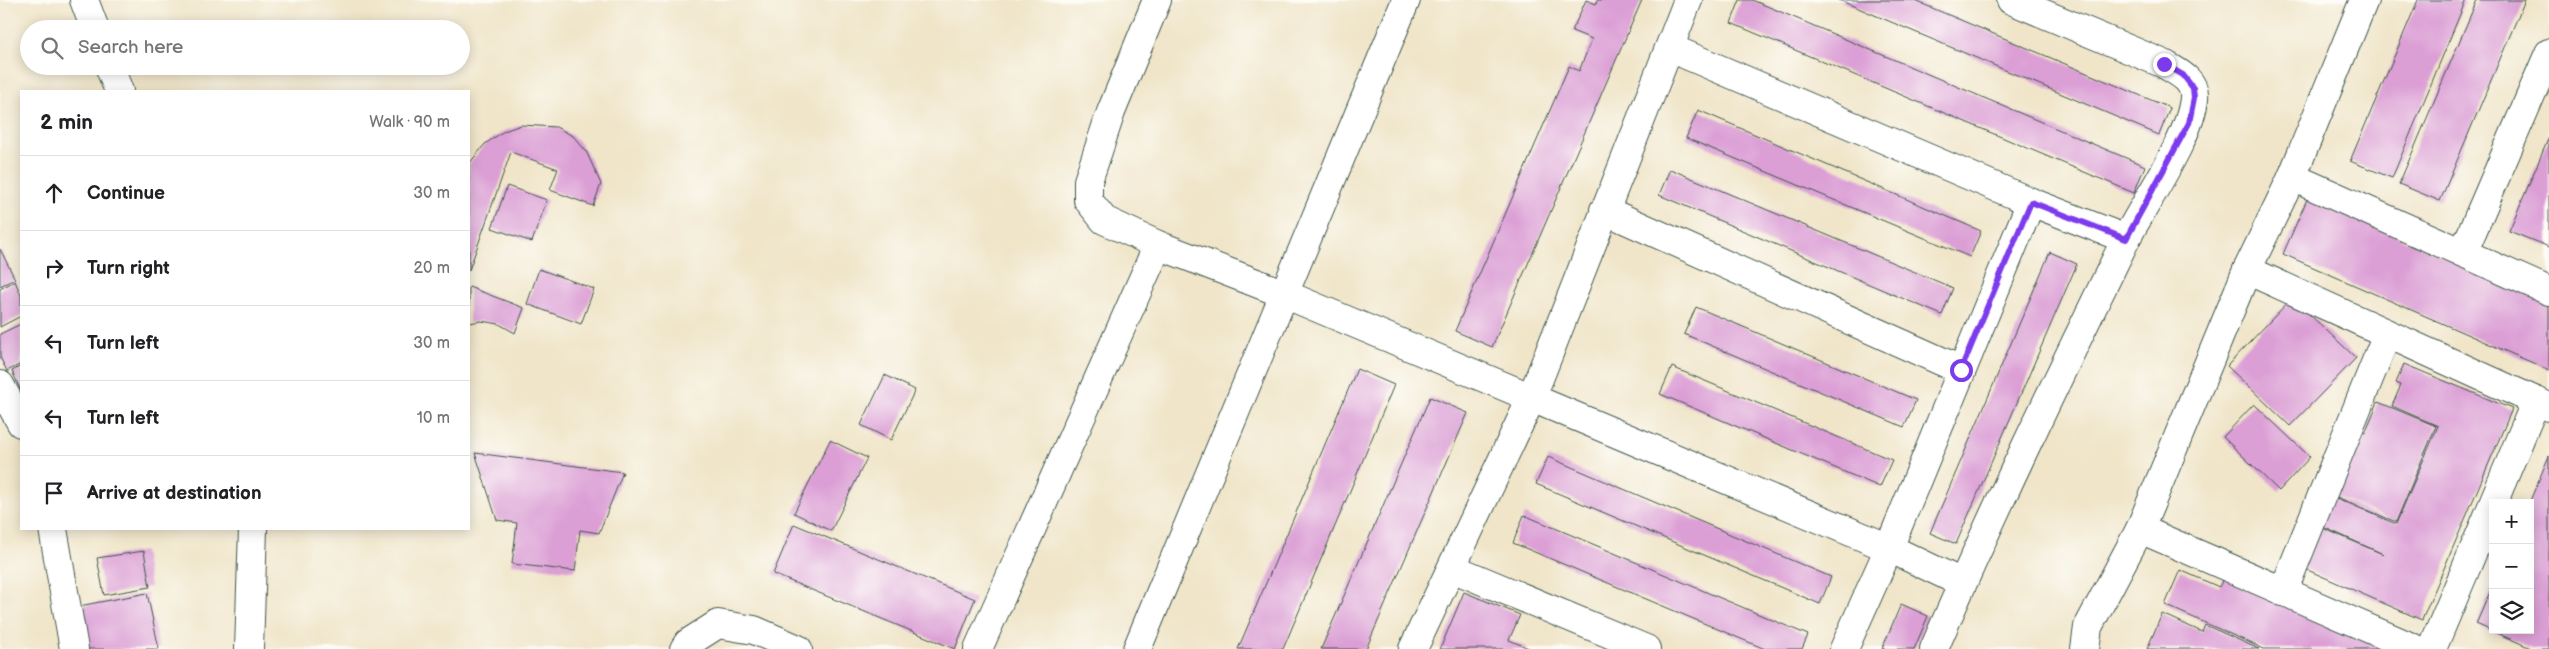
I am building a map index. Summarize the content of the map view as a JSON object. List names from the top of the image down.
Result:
{
  "page": {
    "search": "Search here",
    "heading": ["2 min", "Walk · 90 m"],
    "list": [
      ["Continue", "30 m"],
      ["Turn right", "20 m"],
      ["Turn left", "30 m"],
      ["Turn left", "10 m"],
      "Arrive at destination"
    ],
    "map_buttons": ["+", "−"]
  }
}
